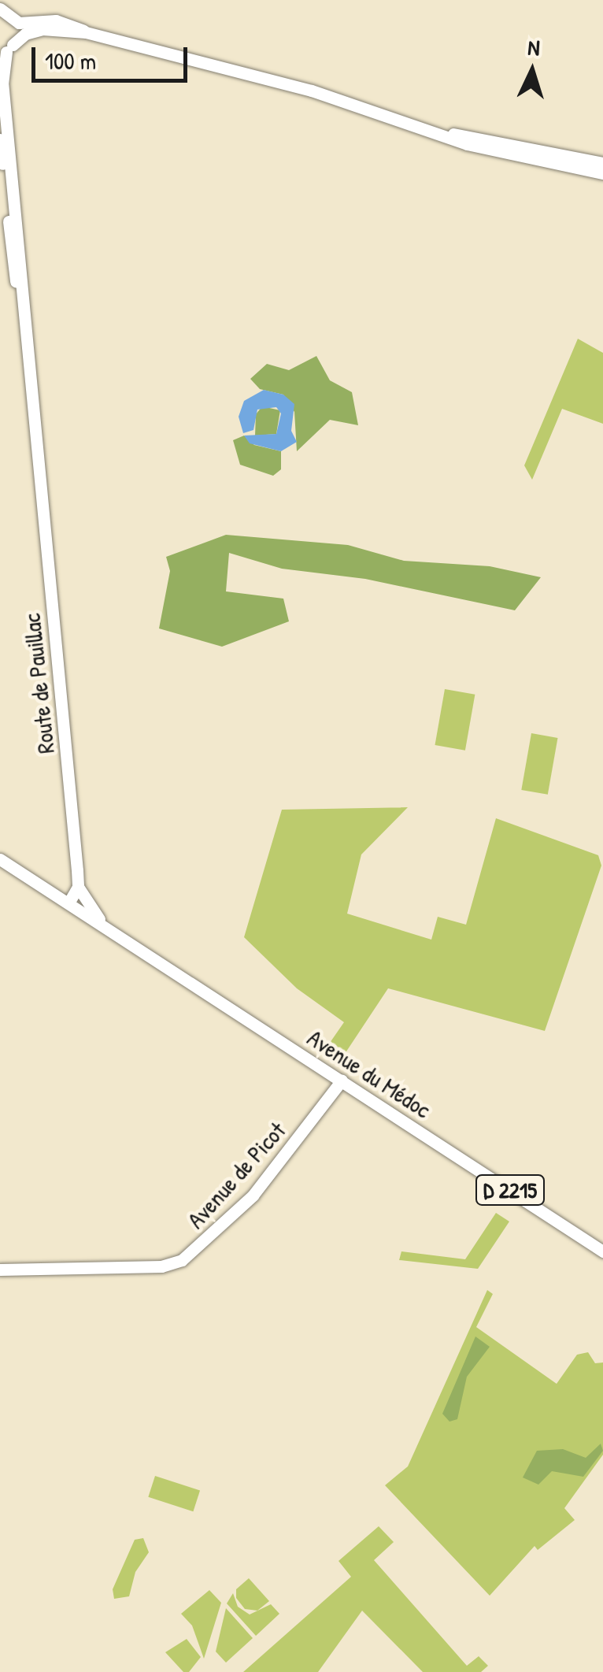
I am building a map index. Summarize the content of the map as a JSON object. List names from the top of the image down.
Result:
{
  "streets": {
    "main road": [
      "Route de Pauillac",
      "Avenue du Médoc",
      "Avenue de Picot",
      "D 2215"
    ]
  },
  "crossings": [
    ["Route de Pauillac", "Avenue du Médoc"],
    ["Avenue du Médoc", "Avenue de Picot"]
  ],
  "scale_bar": "100 m",
  "north": "top"
}
